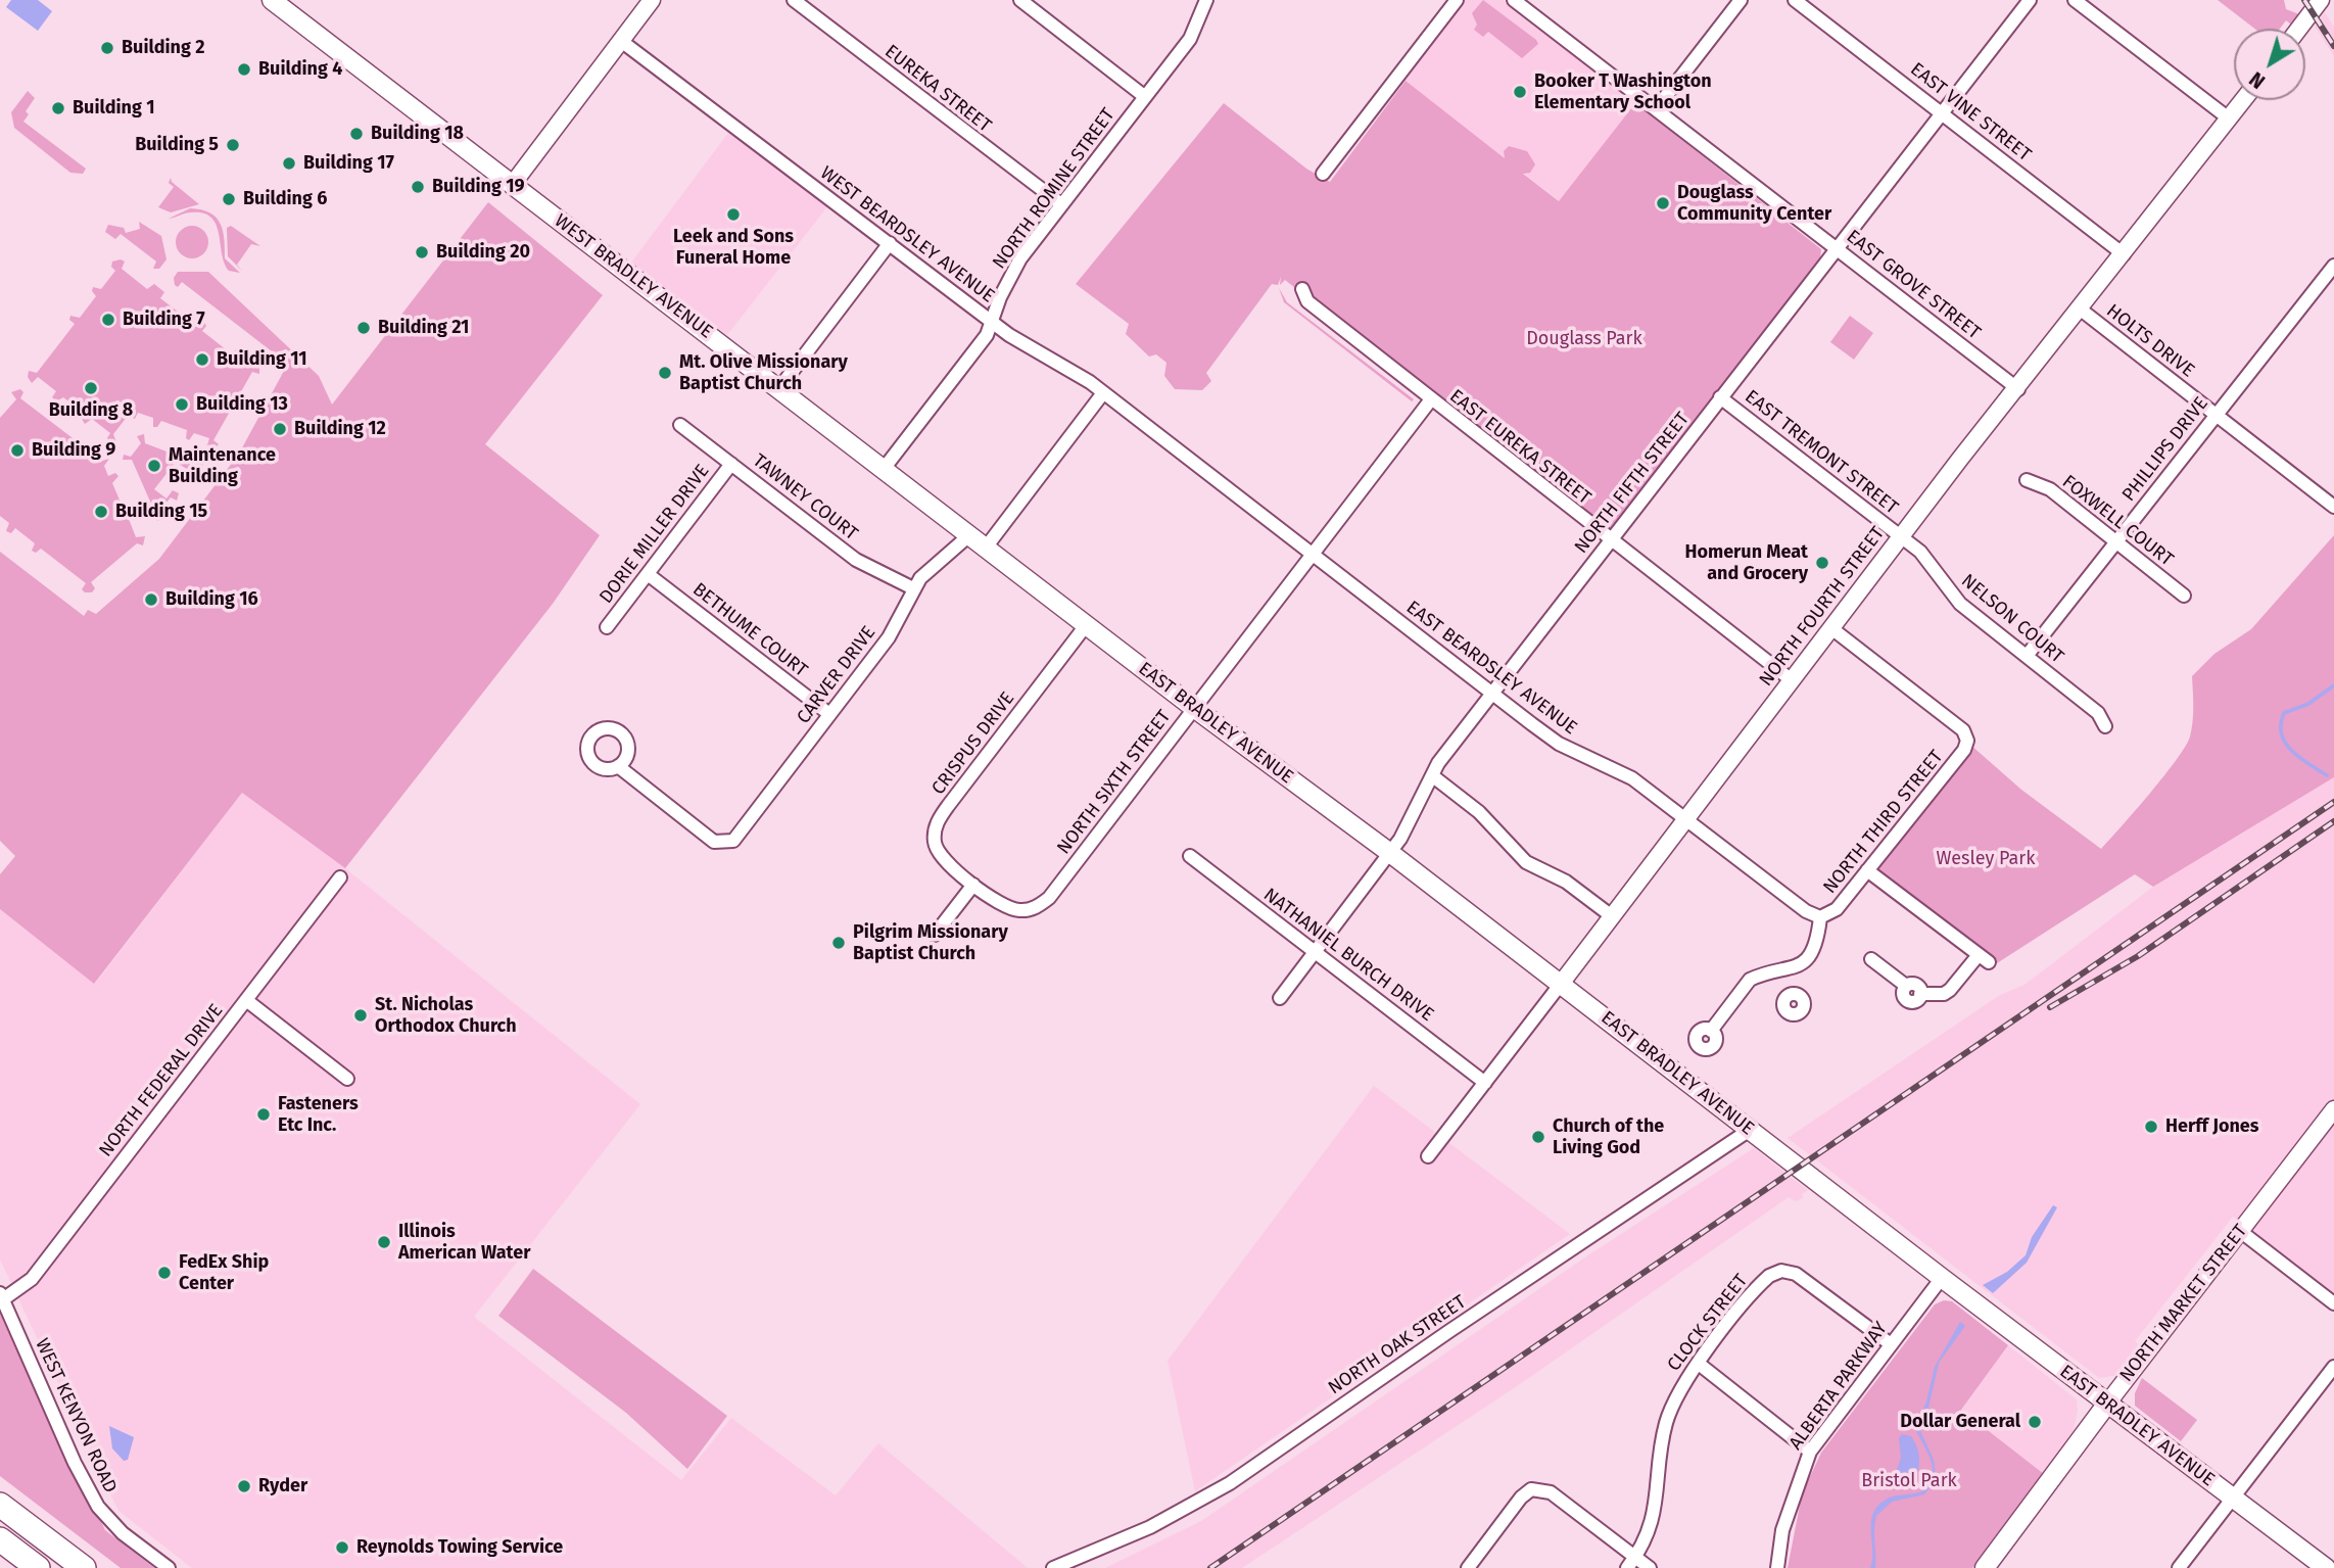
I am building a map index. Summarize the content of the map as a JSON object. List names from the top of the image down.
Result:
{
  "streets": {
    "main road": ["WEST BRADLEY AVENUE", "EAST BRADLEY AVENUE", "NORTH MARKET STREET"],
    "street": [
      "EUREKA STREET",
      "EAST VINE STREET",
      "NORTH ROMINE STREET",
      "WEST BEARDSLEY AVENUE",
      "EAST GROVE STREET",
      "HOLTS DRIVE",
      "EAST EUREKA STREET",
      "PHILLIPS DRIVE",
      "EAST TREMONT STREET",
      "NORTH FIFTH STREET",
      "TAWNEY COURT",
      "FOXWELL COURT",
      "DORIE MILLER DRIVE",
      "NORTH FOURTH STREET",
      "NELSON COURT",
      "BETHUME COURT",
      "EAST BEARDSLEY AVENUE",
      "CARVER DRIVE",
      "CRISPUS DRIVE",
      "NORTH SIXTH STREET",
      "NORTH THIRD STREET",
      "NATHANIEL BURCH DRIVE",
      "NORTH FEDERAL DRIVE",
      "CLOCK STREET",
      "NORTH OAK STREET",
      "ALBERTA PARKWAY",
      "WEST KENYON ROAD"
    ]
  },
  "crossings": [
    ["EUREKA STREET", "NORTH ROMINE STREET"],
    ["EAST VINE STREET", "NORTH FIFTH STREET"],
    ["EAST VINE STREET", "NORTH FOURTH STREET"],
    ["NORTH ROMINE STREET", "WEST BEARDSLEY AVENUE"],
    ["NORTH ROMINE STREET", "WEST BRADLEY AVENUE"],
    ["WEST BEARDSLEY AVENUE", "EAST BEARDSLEY AVENUE"],
    ["WEST BRADLEY AVENUE", "CARVER DRIVE"],
    ["WEST BRADLEY AVENUE", "EAST BRADLEY AVENUE"],
    ["EAST GROVE STREET", "NORTH FIFTH STREET"],
    ["EAST GROVE STREET", "NORTH FOURTH STREET"],
    ["HOLTS DRIVE", "PHILLIPS DRIVE"],
    ["HOLTS DRIVE", "NORTH FOURTH STREET"],
    ["EAST EUREKA STREET", "NORTH FIFTH STREET"],
    ["EAST EUREKA STREET", "NORTH FOURTH STREET"],
    ["EAST EUREKA STREET", "NORTH SIXTH STREET"],
    ["PHILLIPS DRIVE", "FOXWELL COURT"],
    ["PHILLIPS DRIVE", "NELSON COURT"],
    ["EAST TREMONT STREET", "NORTH FIFTH STREET"],
    ["EAST TREMONT STREET", "NORTH FOURTH STREET"],
    ["EAST TREMONT STREET", "NELSON COURT"],
    ["NORTH FIFTH STREET", "EAST BEARDSLEY AVENUE"],
    ["NORTH FIFTH STREET", "EAST BRADLEY AVENUE"],
    ["NORTH FIFTH STREET", "NATHANIEL BURCH DRIVE"],
    ["TAWNEY COURT", "DORIE MILLER DRIVE"],
    ["TAWNEY COURT", "CARVER DRIVE"],
    ["DORIE MILLER DRIVE", "BETHUME COURT"],
    ["NORTH FOURTH STREET", "NELSON COURT"],
    ["NORTH FOURTH STREET", "EAST BEARDSLEY AVENUE"],
    ["NORTH FOURTH STREET", "EAST BRADLEY AVENUE"],
    ["NORTH FOURTH STREET", "NORTH THIRD STREET"],
    ["NORTH FOURTH STREET", "NATHANIEL BURCH DRIVE"],
    ["BETHUME COURT", "CARVER DRIVE"],
    ["EAST BEARDSLEY AVENUE", "NORTH SIXTH STREET"],
    ["EAST BEARDSLEY AVENUE", "NORTH THIRD STREET"],
    ["EAST BRADLEY AVENUE", "CRISPUS DRIVE"],
    ["EAST BRADLEY AVENUE", "NORTH SIXTH STREET"],
    ["EAST BRADLEY AVENUE", "NORTH MARKET STREET"],
    ["EAST BRADLEY AVENUE", "NORTH OAK STREET"],
    ["EAST BRADLEY AVENUE", "ALBERTA PARKWAY"],
    ["CRISPUS DRIVE", "NORTH SIXTH STREET"],
    ["NORTH FEDERAL DRIVE", "WEST KENYON ROAD"],
    ["CLOCK STREET", "ALBERTA PARKWAY"]
  ],
  "parks": ["Douglass Park", "Wesley Park", "Bristol Park"],
  "places": [
    "Building 2",
    "Building 4",
    "Booker T Washington Elementary School",
    "Building 1",
    "Building 18",
    "Building 5",
    "Building 17",
    "Building 19",
    "Building 6",
    "Douglass Community Center",
    "Leek and Sons Funeral Home",
    "Building 20",
    "Building 7",
    "Building 21",
    "Building 11",
    "Mt. Olive Missionary Baptist Church",
    "Building 8",
    "Building 13",
    "Building 12",
    "Building 9",
    "Maintenance Building",
    "Building 15",
    "Homerun Meat and Grocery",
    "Building 16",
    "Pilgrim Missionary Baptist Church",
    "St. Nicholas Orthodox Church",
    "Fasteners Etc Inc.",
    "Herff Jones",
    "Church of the Living God",
    "Illinois American Water",
    "FedEx Ship Center",
    "Dollar General",
    "Ryder",
    "Reynolds Towing Service"
  ],
  "north": "bottom left"
}
